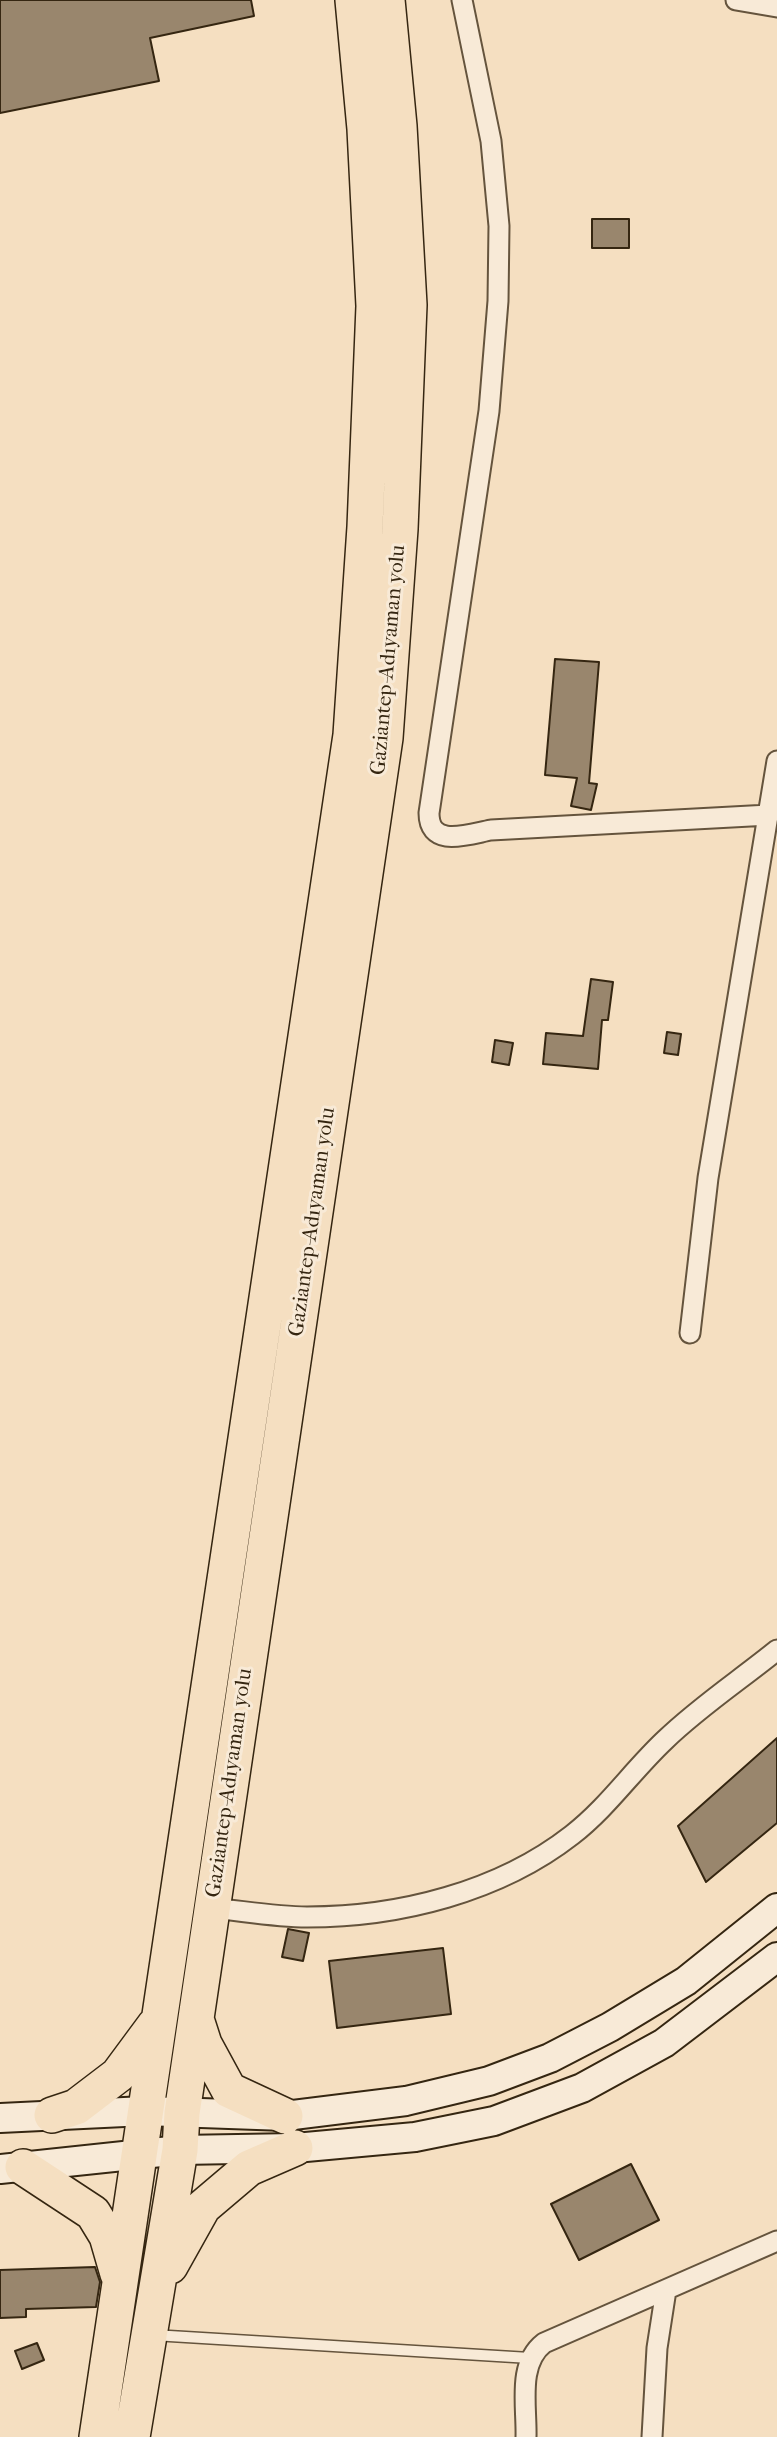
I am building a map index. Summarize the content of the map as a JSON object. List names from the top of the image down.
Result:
{
  "streets": {
    "highway": ["Gaziantep-Adıyaman yolu"]
  }
}
